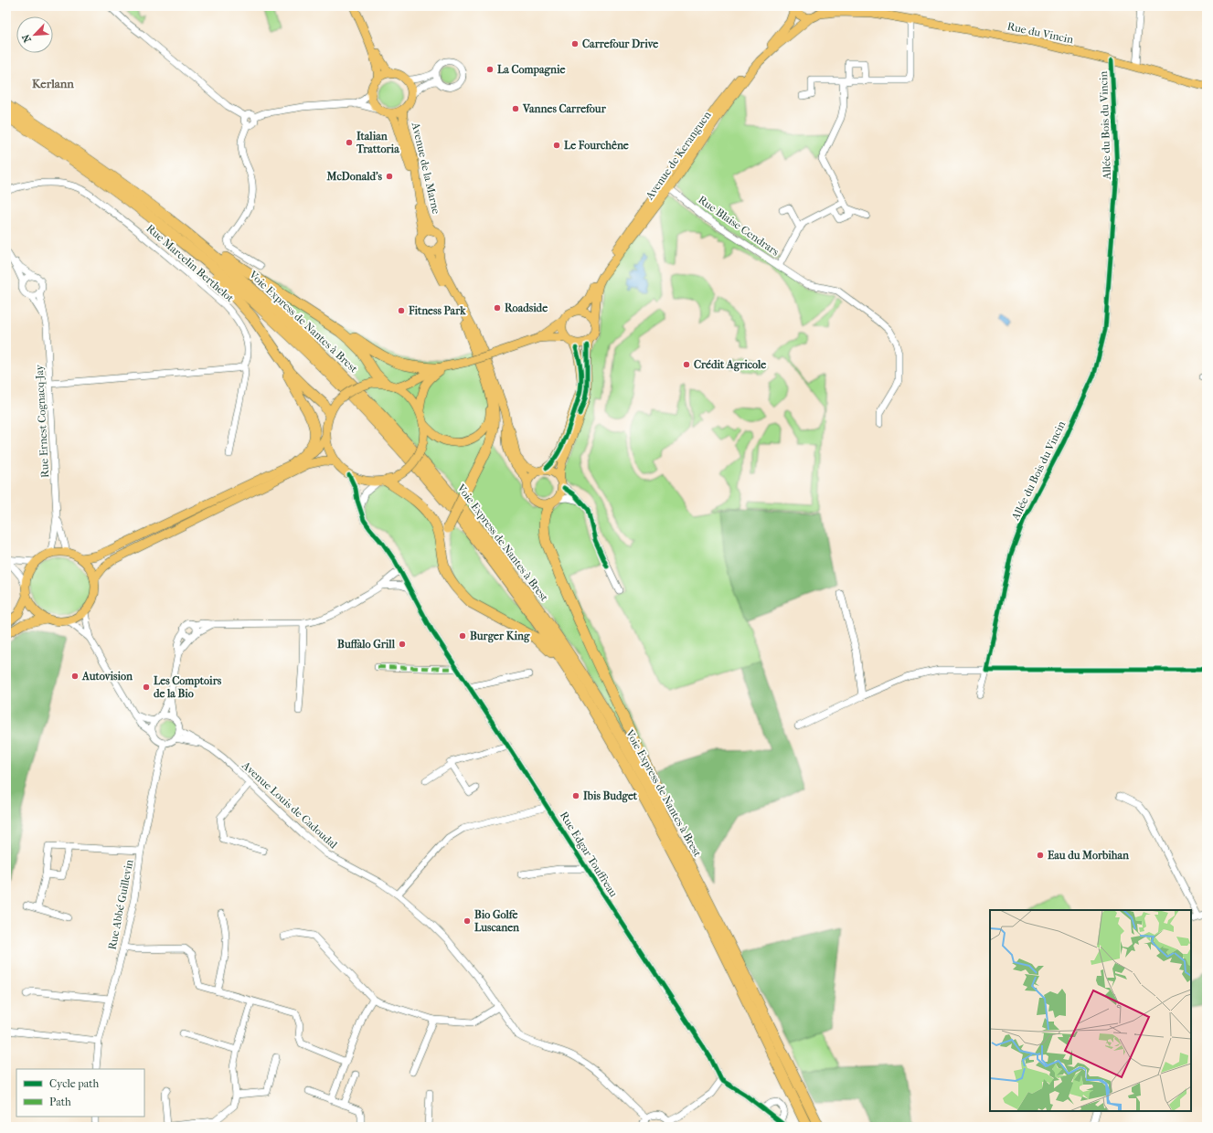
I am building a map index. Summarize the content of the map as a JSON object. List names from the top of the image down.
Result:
{
  "streets": {
    "highway": ["Voie Express de Nantes à Brest"],
    "main road": ["Rue du Vincin", "Avenue de Keranguen", "Avenue de la Marne"],
    "street": [
      "Allée du Bois du Vincin",
      "Rue Blaise Cendrars",
      "Rue Marcelin Berthelot",
      "Rue Ernest Cognacq-Jay",
      "Avenue Louis de Cadoudal",
      "Rue Edgar Touffreau",
      "Rue Abbé Guillevin"
    ]
  },
  "crossings": [
    ["Rue du Vincin", "Allée du Bois du Vincin"],
    ["Rue du Vincin", "Avenue de Keranguen"],
    ["Avenue de Keranguen", "Rue Blaise Cendrars"],
    ["Avenue Louis de Cadoudal", "Rue Abbé Guillevin"]
  ],
  "districts": ["Kerlann"],
  "places": [
    "Carrefour Drive",
    "La Compagnie",
    "Vannes Carrefour",
    "Italian Trattoria",
    "Le Fourchêne",
    "McDonald's",
    "Roadside",
    "Fitness Park",
    "Crédit Agricole",
    "Burger King",
    "Buffalo Grill",
    "Autovision",
    "Les Comptoirs de la Bio",
    "Ibis Budget",
    "Eau du Morbihan",
    "Bio Golfe Luscanen"
  ],
  "legend": ["Cycle path", "Path"],
  "north": "bottom left"
}
